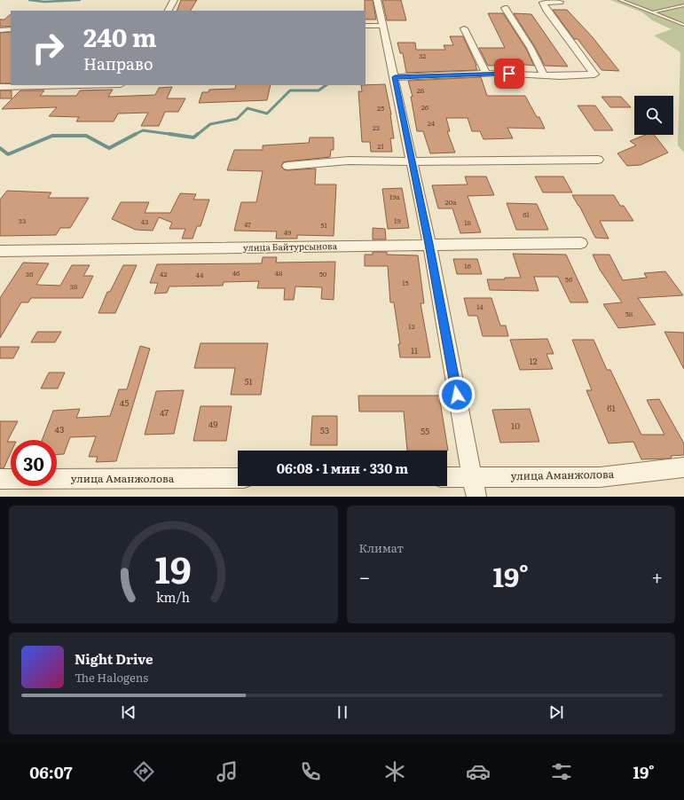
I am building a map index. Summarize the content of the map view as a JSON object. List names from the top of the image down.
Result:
{
  "streets": {
    "street": ["улица Байтурсынова", "улица Аманжолова"]
  },
  "house_numbers": [
    "32",
    "28",
    "26",
    "25",
    "24",
    "23",
    "21",
    "19а",
    "20а",
    "61",
    "33",
    "19",
    "43",
    "18",
    "47",
    "51",
    "49",
    "16",
    "46",
    "48",
    "36",
    "42",
    "50",
    "44",
    "56",
    "15",
    "38",
    "14",
    "58",
    "13",
    "11",
    "12",
    "51",
    "45",
    "61",
    "47",
    "49",
    "10",
    "43",
    "53",
    "55"
  ],
  "page": {
    "turn": ["240 m", "Направо"],
    "limit": "30",
    "trip": "06:08 · 1 мин · 330 m",
    "tile": "Климат",
    "heat": ["−", "19°", "+"],
    "song": ["Night Drive", "The Halogens"],
    "tabs": ["06:07", "19°"],
    "gauge": ["19", "km/h"]
  }
}
